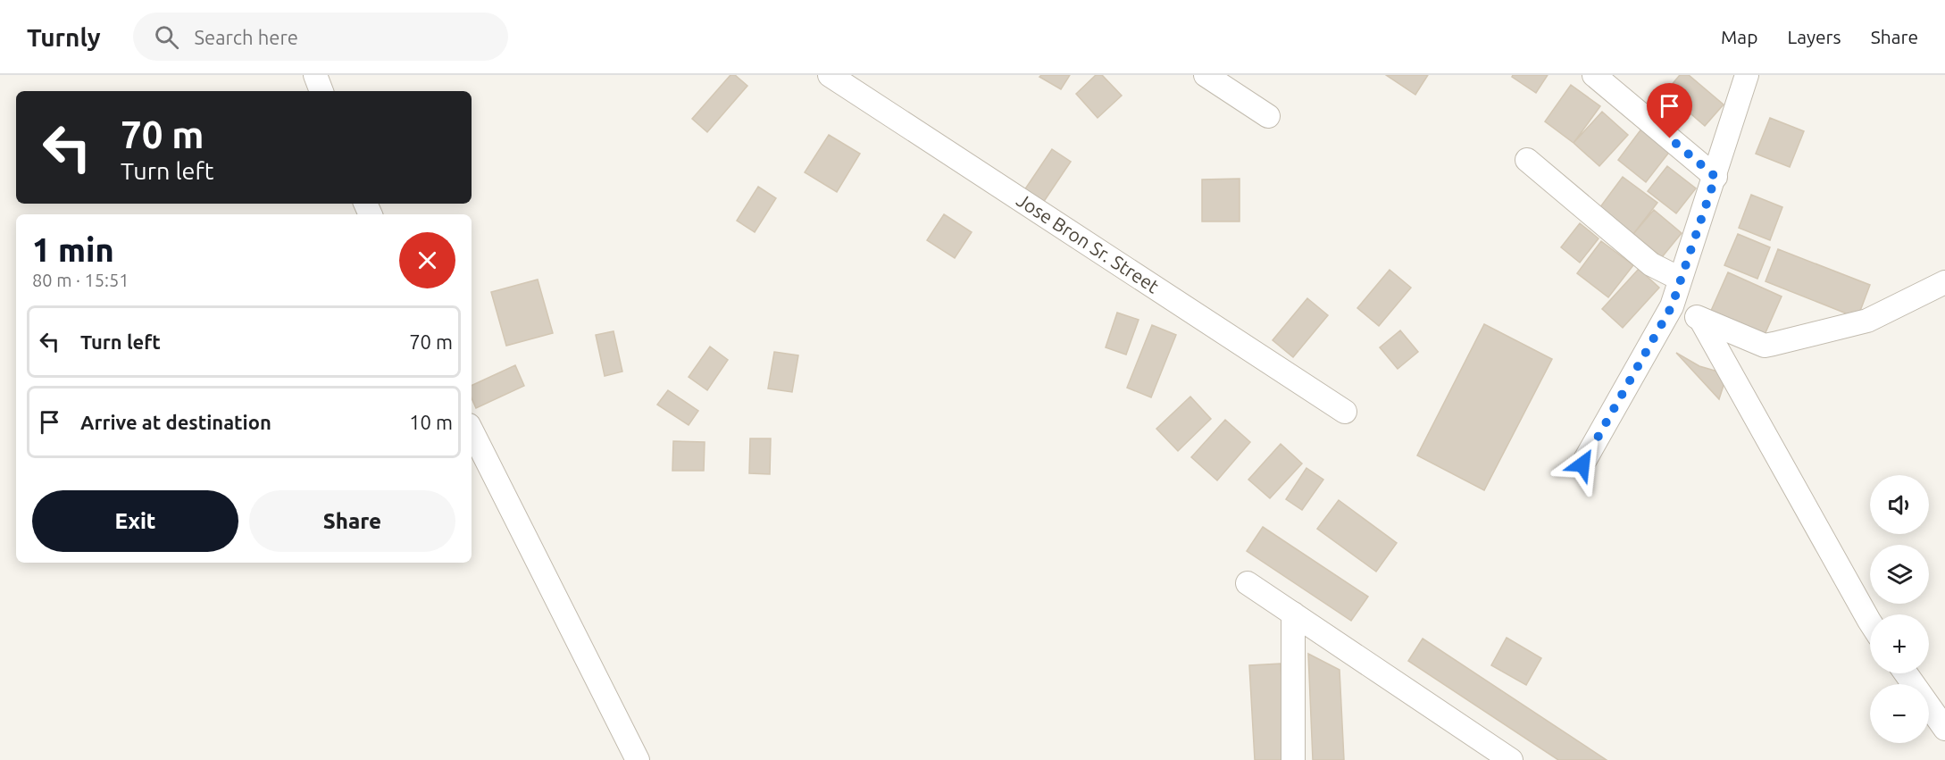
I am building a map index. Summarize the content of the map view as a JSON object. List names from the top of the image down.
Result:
{
  "streets": {
    "street": ["Jose Bron Sr. Street"]
  },
  "page": {
    "header": "Turnly",
    "search": "Search here",
    "nav": ["Map", "Layers", "Share"],
    "turn": ["70 m", "Turn left"],
    "heading": ["1 min", "80 m · 15:51"],
    "list": [
      {
        "name": "Turn left",
        "value": "70 m"
      },
      {
        "name": "Arrive at destination",
        "value": "10 m"
      }
    ],
    "map_buttons": ["+", "−"],
    "buttons": ["Exit", "Share"]
  }
}
